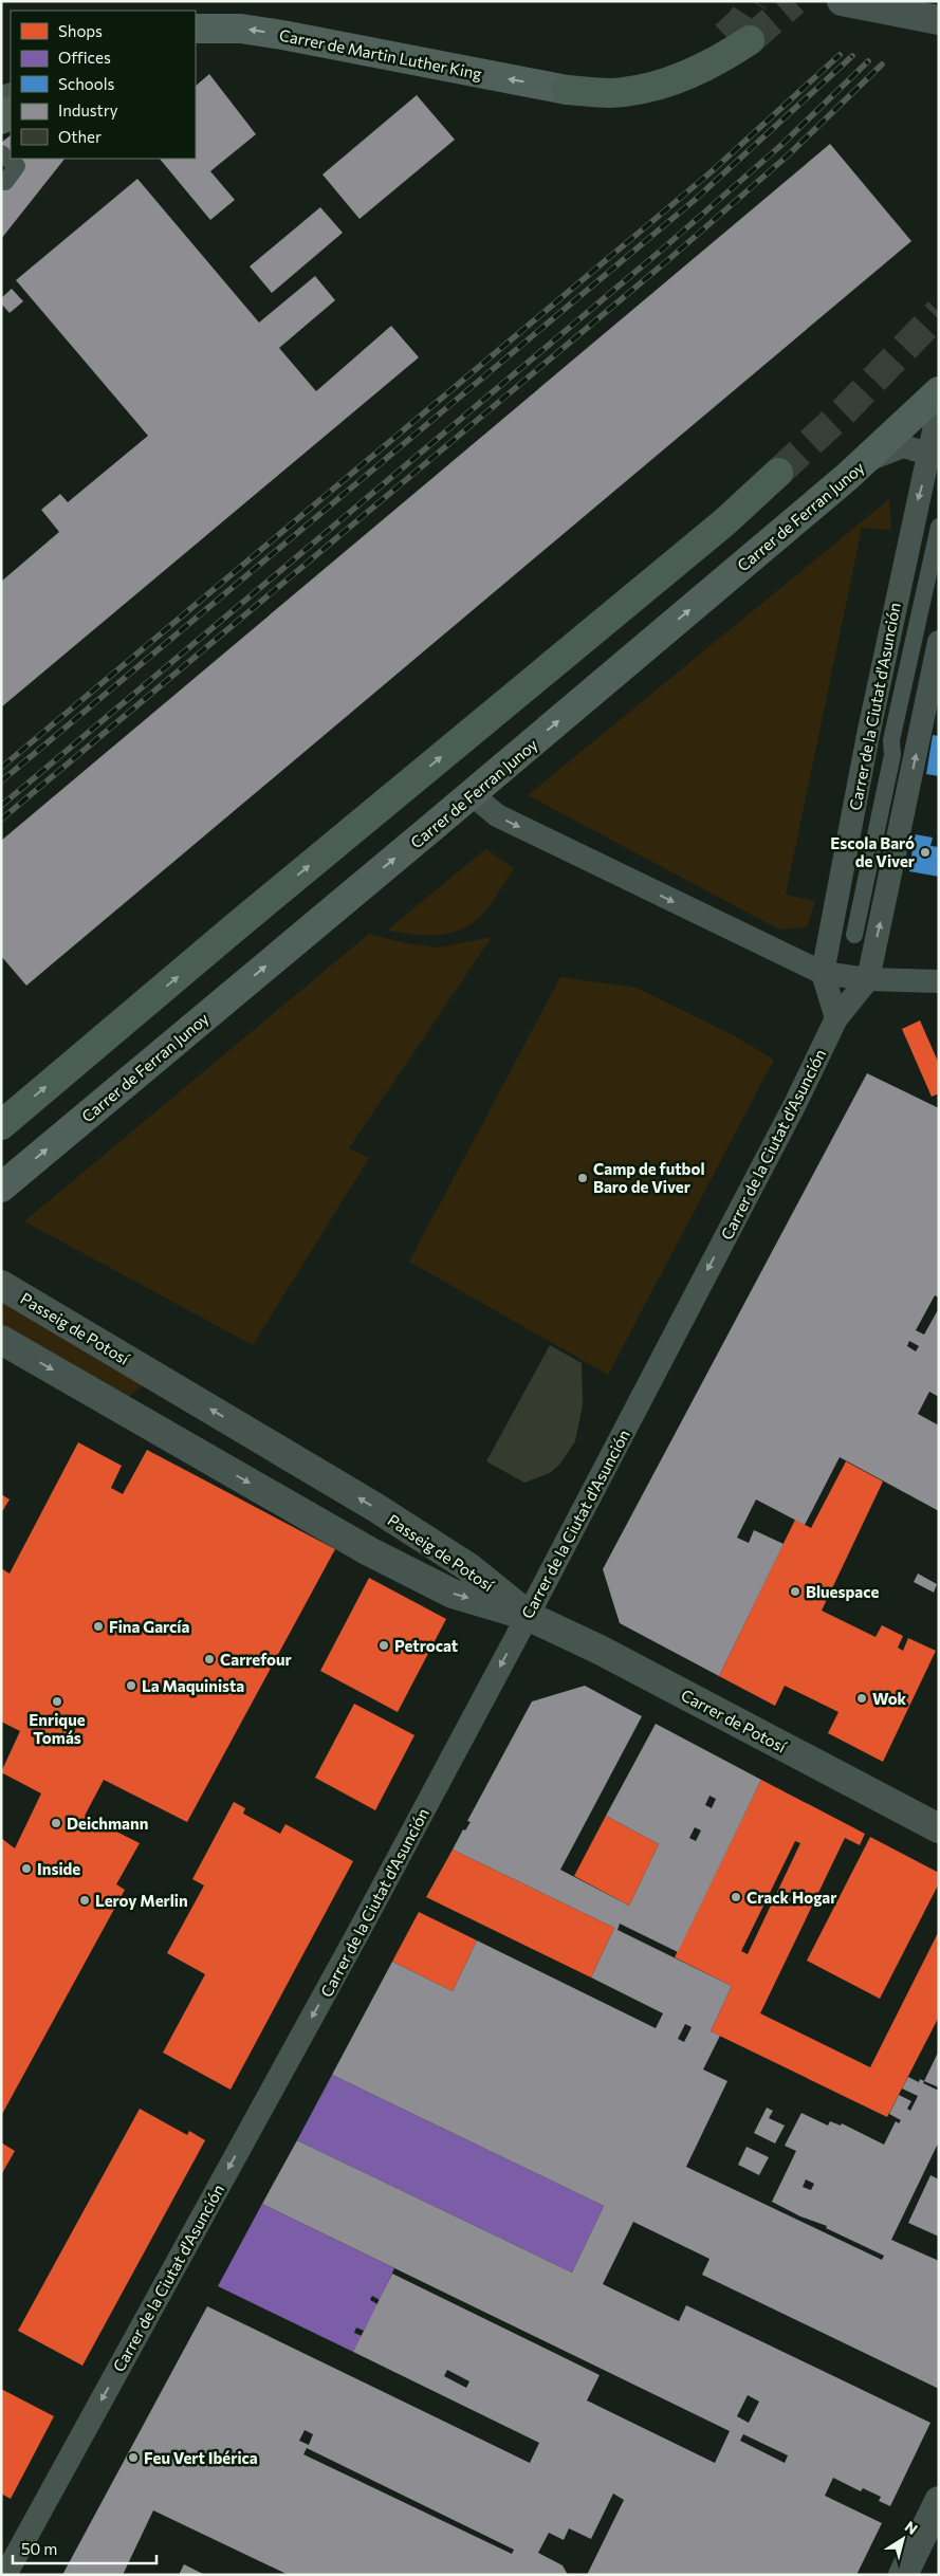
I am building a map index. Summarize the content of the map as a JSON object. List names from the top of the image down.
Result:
{
  "streets": {
    "main road": ["Carrer de Martin Luther King", "Carrer de Ferran Junoy"],
    "street": ["Carrer de la Ciutat d'Asunción", "Passeig de Potosí", "Carrer de Potosí"]
  },
  "crossings": [
    ["Carrer de la Ciutat d'Asunción", "Passeig de Potosí"],
    ["Carrer de la Ciutat d'Asunción", "Carrer de Potosí"],
    ["Passeig de Potosí", "Carrer de Potosí"]
  ],
  "one_way": ["Carrer de Martin Luther King", "Carrer de Ferran Junoy"],
  "places": [
    "Escola Baró de Viver",
    "Camp de futbol Baro de Viver",
    "Bluespace",
    "Fina García",
    "Petrocat",
    "Carrefour",
    "La Maquinista",
    "Wok",
    "Enrique Tomás",
    "Deichmann",
    "Inside",
    "Crack Hogar",
    "Leroy Merlin",
    "Feu Vert Ibérica"
  ],
  "legend": [
    "Shops",
    "Offices",
    "Schools",
    "Industry",
    "Other"
  ],
  "scale_bar": "50 m",
  "north": "top right"
}
